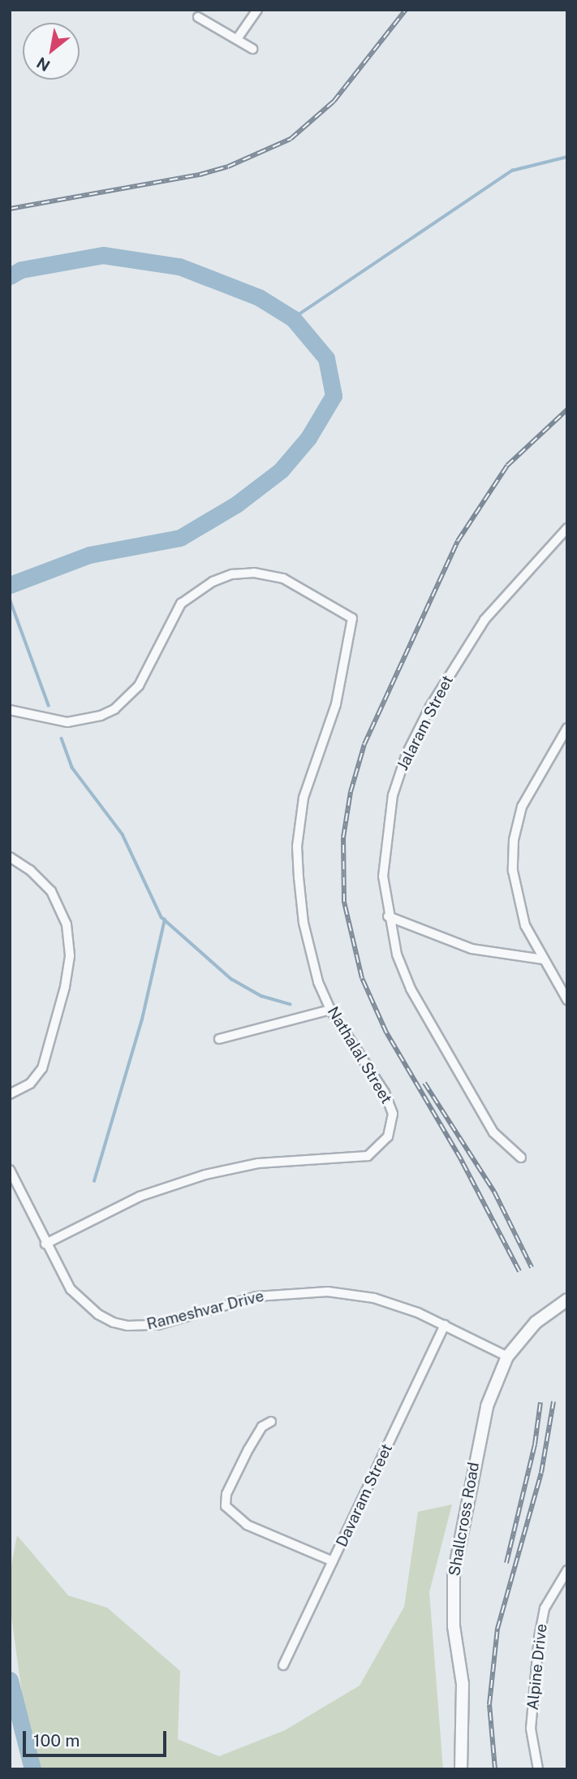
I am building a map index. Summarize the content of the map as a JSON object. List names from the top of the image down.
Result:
{
  "streets": {
    "street": [
      "Jalaram Street",
      "Nathalal Street",
      "Rameshvar Drive",
      "Davaram Street",
      "Shallcross Road",
      "Alpine Drive"
    ]
  },
  "crossings": [
    ["Nathalal Street", "Rameshvar Drive"],
    ["Rameshvar Drive", "Davaram Street"],
    ["Rameshvar Drive", "Shallcross Road"]
  ],
  "scale_bar": "100 m",
  "north": "bottom left"
}
